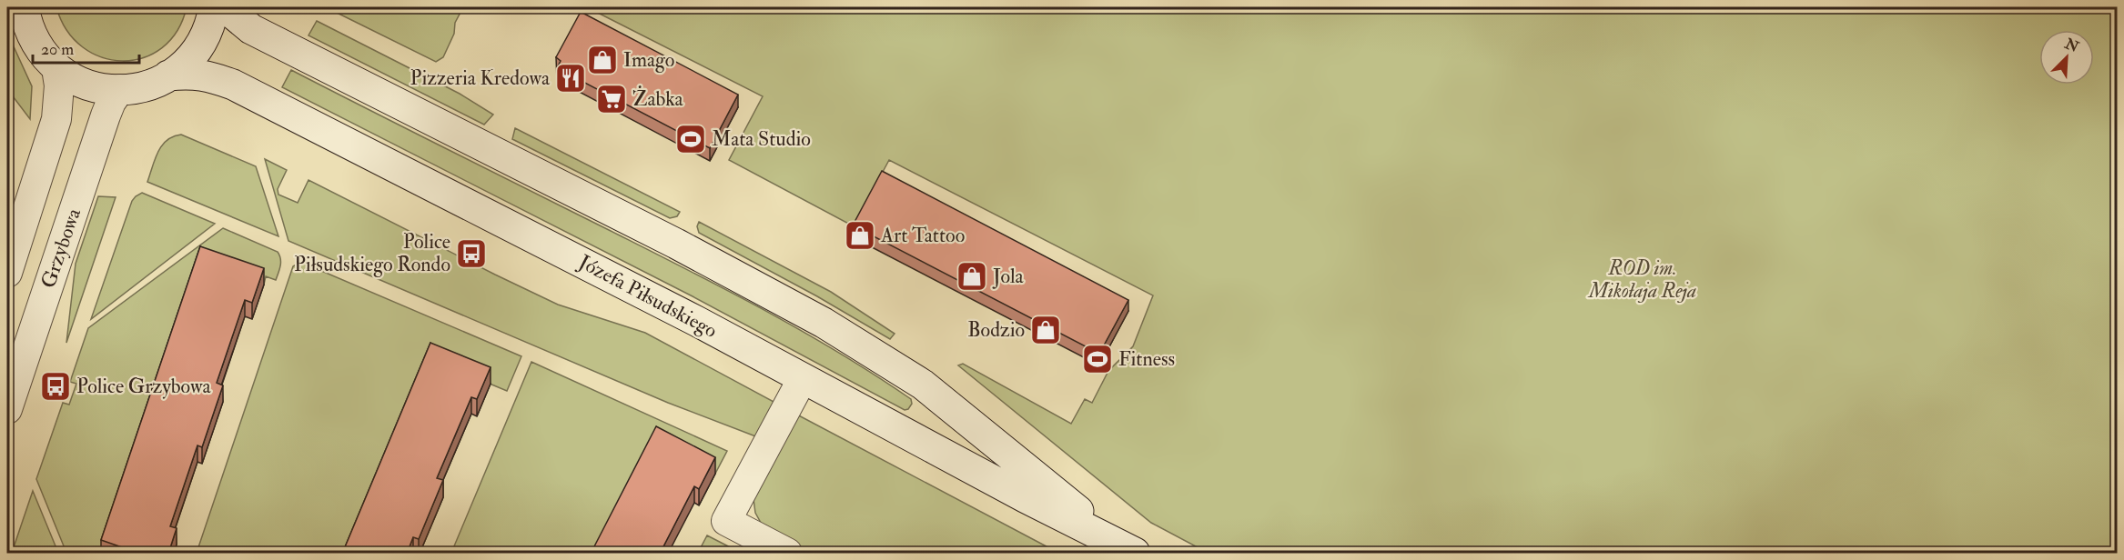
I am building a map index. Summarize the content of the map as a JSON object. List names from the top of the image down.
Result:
{
  "streets": {
    "street": ["Grzybowa", "Józefa Piłsudskiego"]
  },
  "parks": ["ROD im. Mikołaja Reja"],
  "places": {
    "shop": [
      "Imago",
      "Art Tattoo",
      "Jola",
      "Bodzio"
    ],
    "restaurant": ["Pizzeria Kredowa"],
    "supermarket": ["Żabka"],
    "sports": ["Mata Studio", "Fitness"],
    "bus stop": ["Police Piłsudskiego Rondo", "Police Grzybowa"]
  },
  "scale_bar": "20 m",
  "north": "top right"
}
